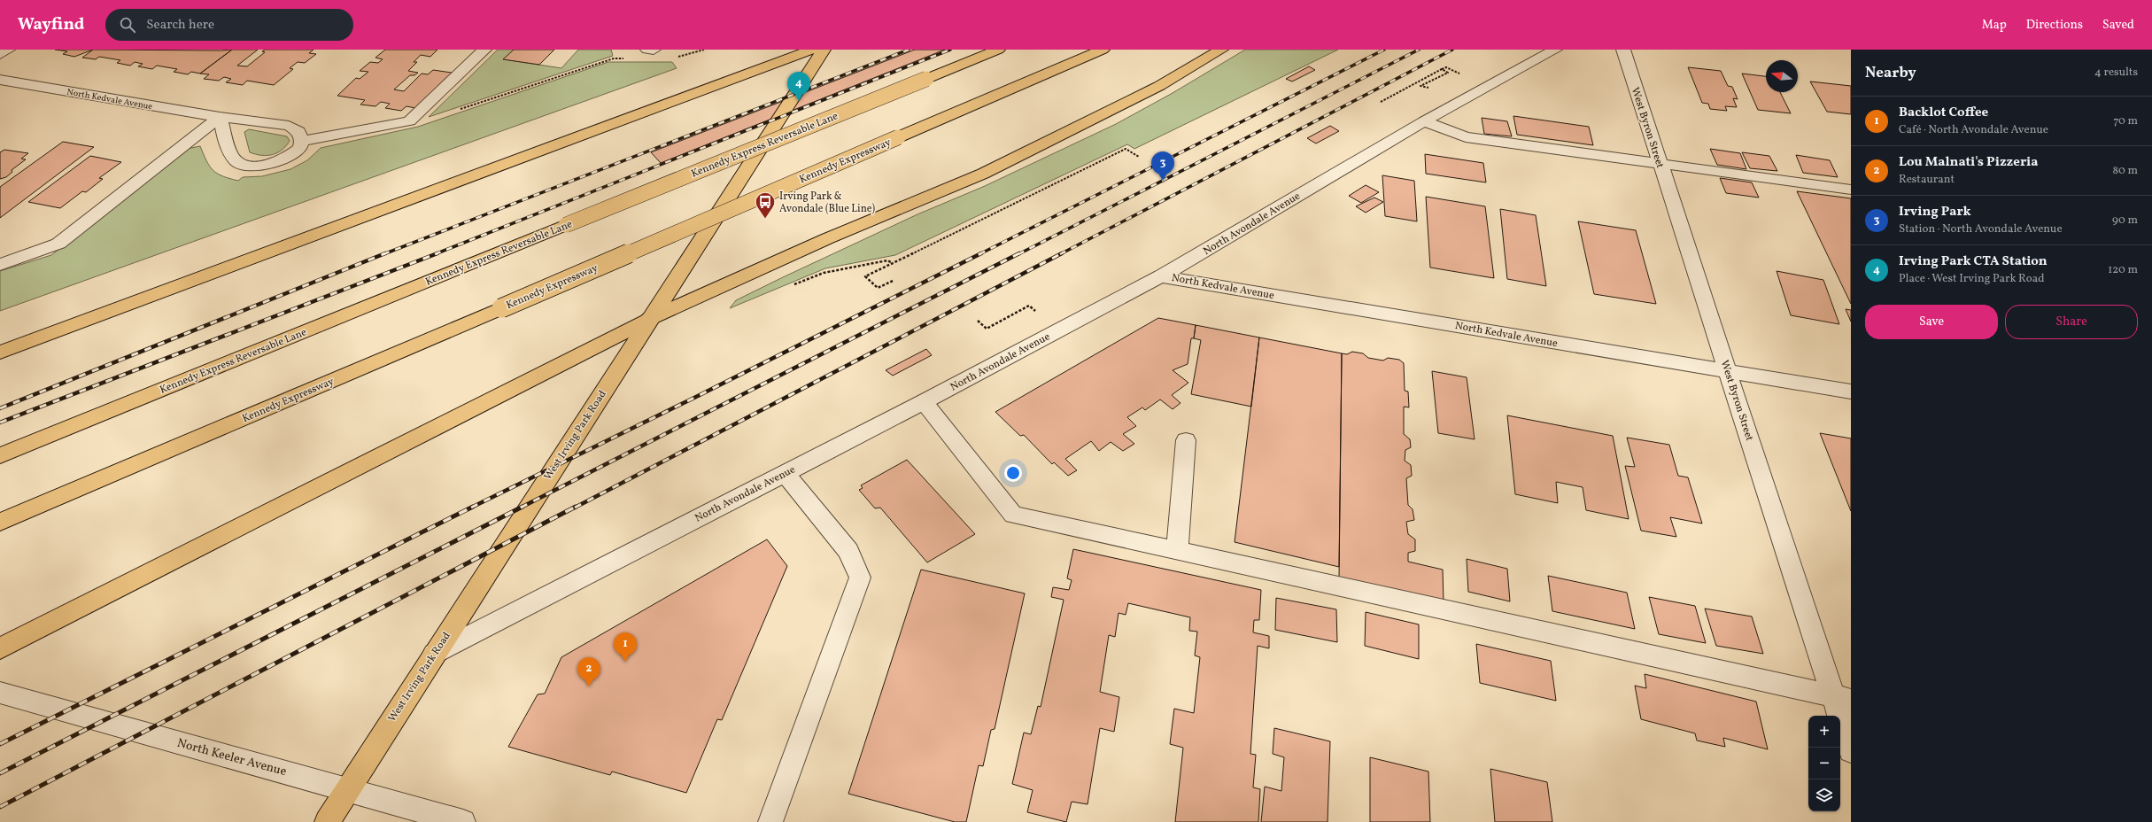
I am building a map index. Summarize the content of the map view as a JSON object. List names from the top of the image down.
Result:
{
  "streets": {
    "main road": ["Kennedy Express Reversable Lane", "Kennedy Expressway", "West Irving Park Road"],
    "street": [
      "North Kedvale Avenue",
      "West Byron Street",
      "North Avondale Avenue",
      "North Keeler Avenue"
    ]
  },
  "crossings": [
    ["North Kedvale Avenue", "West Byron Street"],
    ["North Kedvale Avenue", "North Avondale Avenue"],
    ["North Avondale Avenue", "West Irving Park Road"],
    ["West Irving Park Road", "North Keeler Avenue"]
  ],
  "places": {
    "bus stop": ["Irving Park & Avondale (Blue Line)"]
  },
  "north": "left",
  "page": {
    "header": "Wayfind",
    "search": "Search here",
    "nav": ["Map", "Directions", "Saved"],
    "heading": ["Nearby", "4 results"],
    "pins": [
      "4",
      "3",
      "1",
      "2"
    ],
    "list": [
      {
        "mark": "1",
        "name": "Backlot Coffee",
        "note": "Café · North Avondale Avenue",
        "value": "70 m"
      },
      {
        "mark": "2",
        "name": "Lou Malnati's Pizzeria",
        "note": "Restaurant",
        "value": "80 m"
      },
      {
        "mark": "3",
        "name": "Irving Park",
        "note": "Station · North Avondale Avenue",
        "value": "90 m"
      },
      {
        "mark": "4",
        "name": "Irving Park CTA Station",
        "note": "Place · West Irving Park Road",
        "value": "120 m"
      }
    ],
    "buttons": ["Save", "Share"],
    "map_buttons": ["+", "−"]
  }
}
